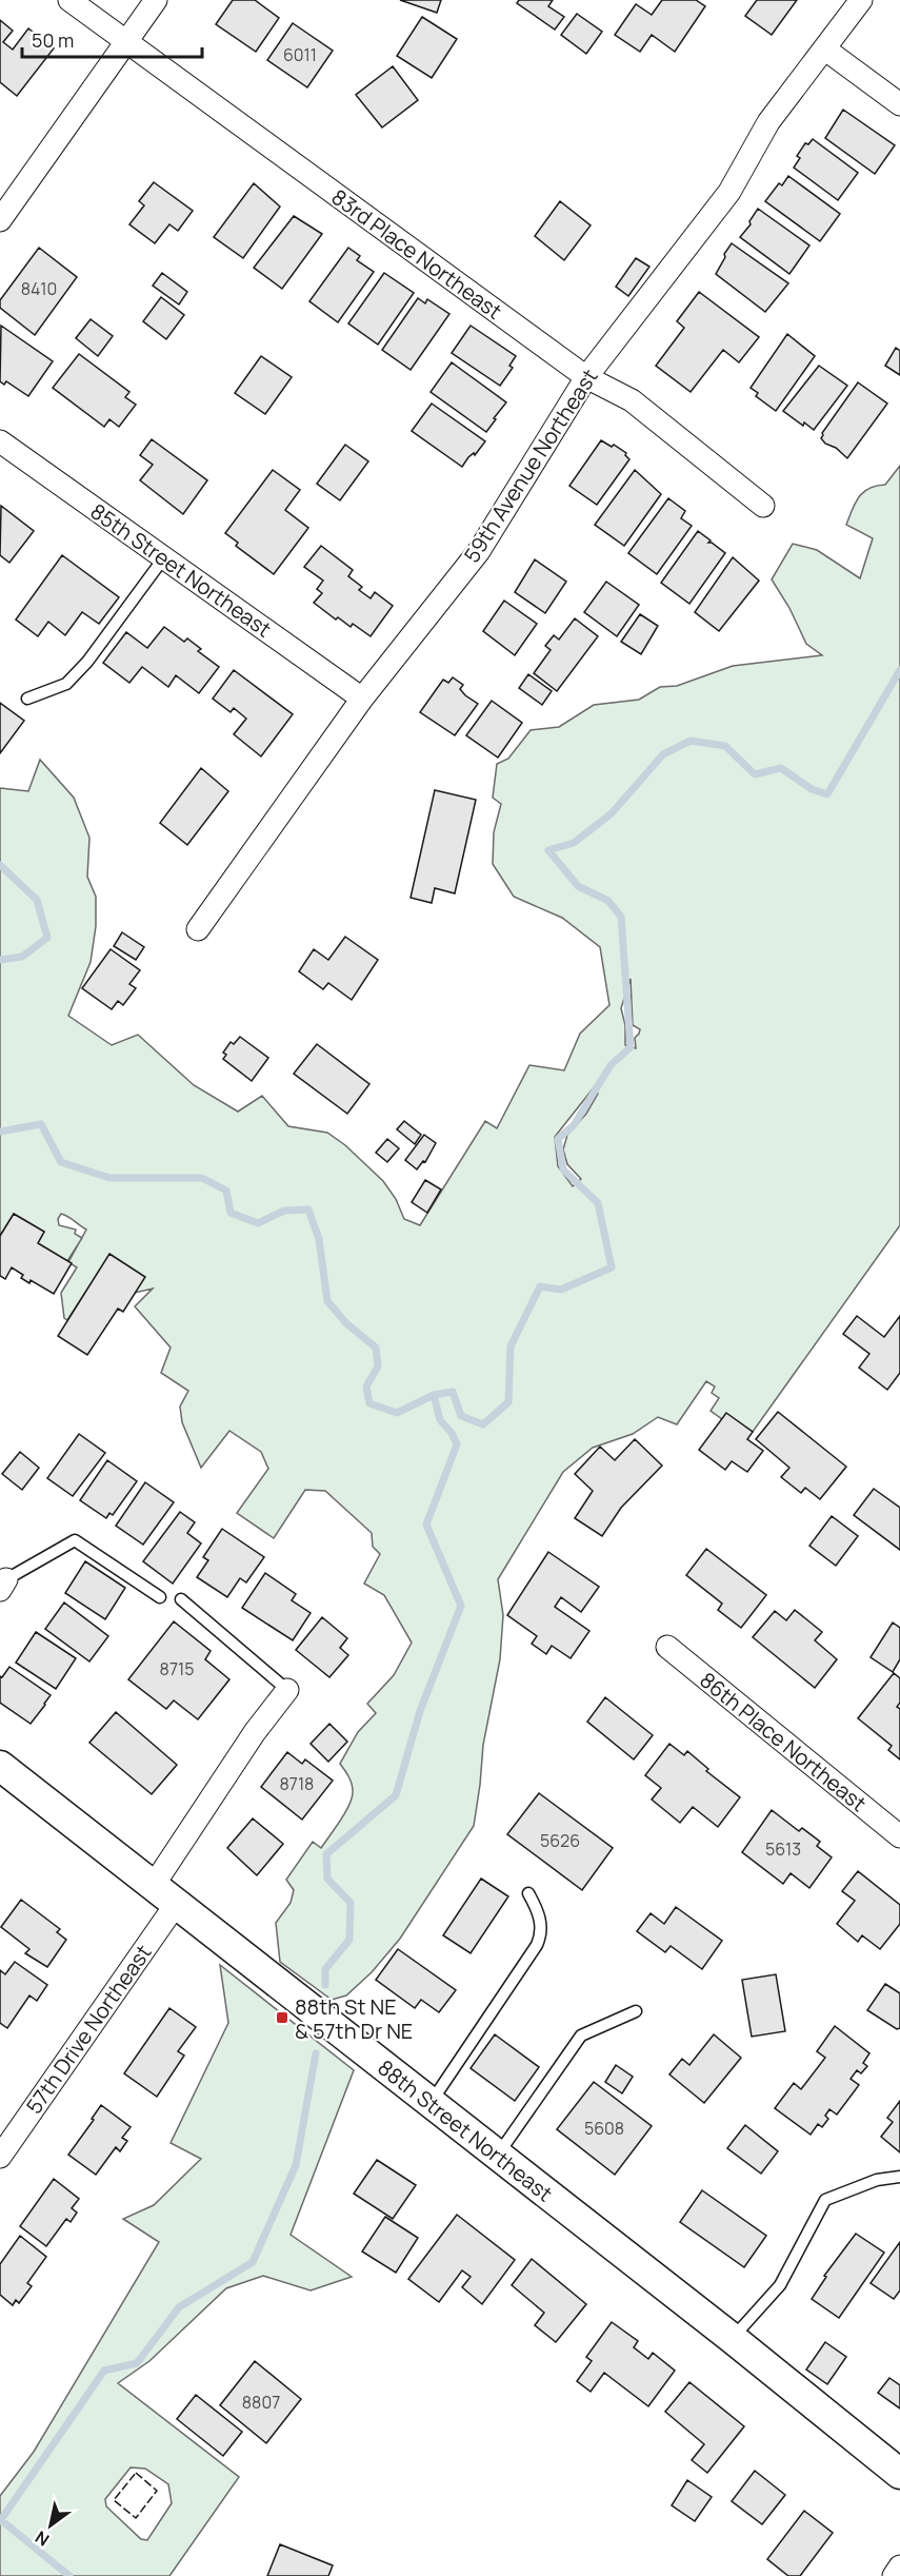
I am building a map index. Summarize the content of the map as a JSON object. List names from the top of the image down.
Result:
{
  "streets": {
    "main road": ["88th Street Northeast"],
    "street": [
      "83rd Place Northeast",
      "59th Avenue Northeast",
      "85th Street Northeast",
      "86th Place Northeast",
      "57th Drive Northeast"
    ]
  },
  "crossings": [
    ["83rd Place Northeast", "59th Avenue Northeast"],
    ["59th Avenue Northeast", "85th Street Northeast"],
    ["57th Drive Northeast", "88th Street Northeast"]
  ],
  "places": {
    "transit": ["88th St NE & 57th Dr NE"]
  },
  "house_numbers": [
    "6011",
    "8410",
    "8715",
    "8718",
    "5626",
    "5613",
    "5608",
    "8807"
  ],
  "scale_bar": "50 m",
  "north": "bottom left"
}
